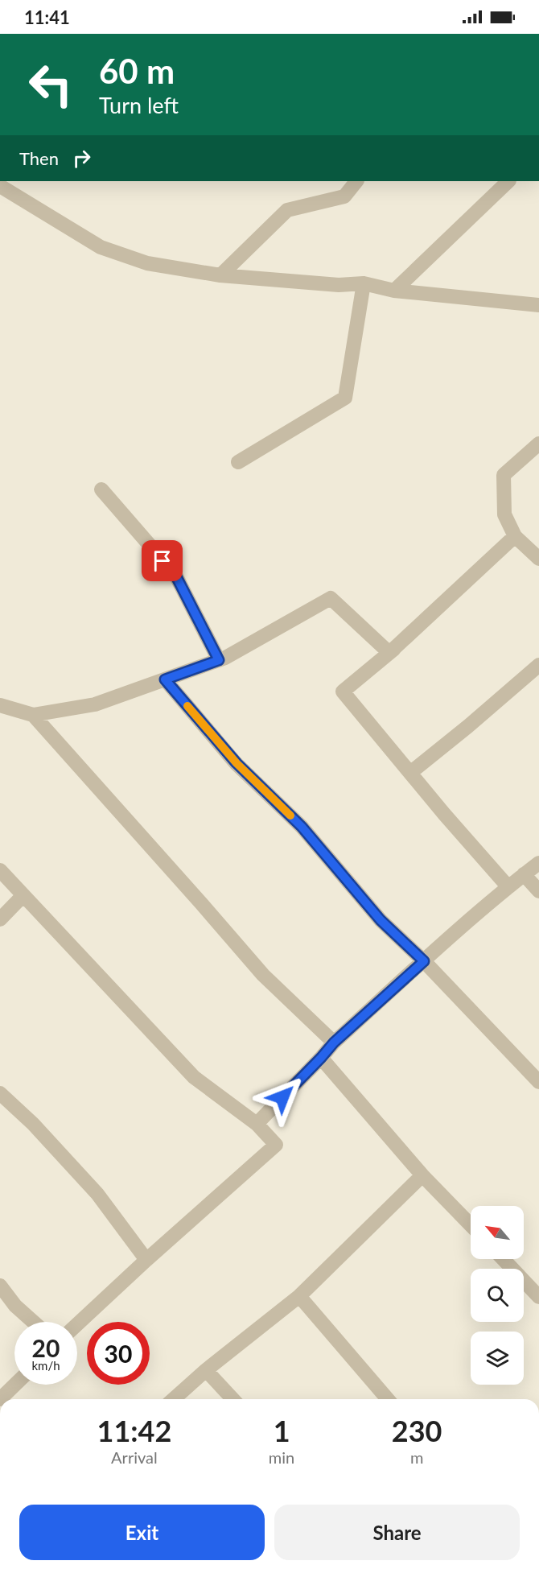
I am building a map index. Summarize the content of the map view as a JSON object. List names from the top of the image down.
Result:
{
  "north": "top left",
  "page": {
    "status": "11:41",
    "turn": ["60 m", "Turn left"],
    "then": "Then",
    "speed": "20 km/h",
    "limit": "30",
    "eta": [
      "11:42",
      "Arrival",
      "1",
      "min",
      "230",
      "m"
    ],
    "buttons": ["Exit", "Share"]
  }
}
